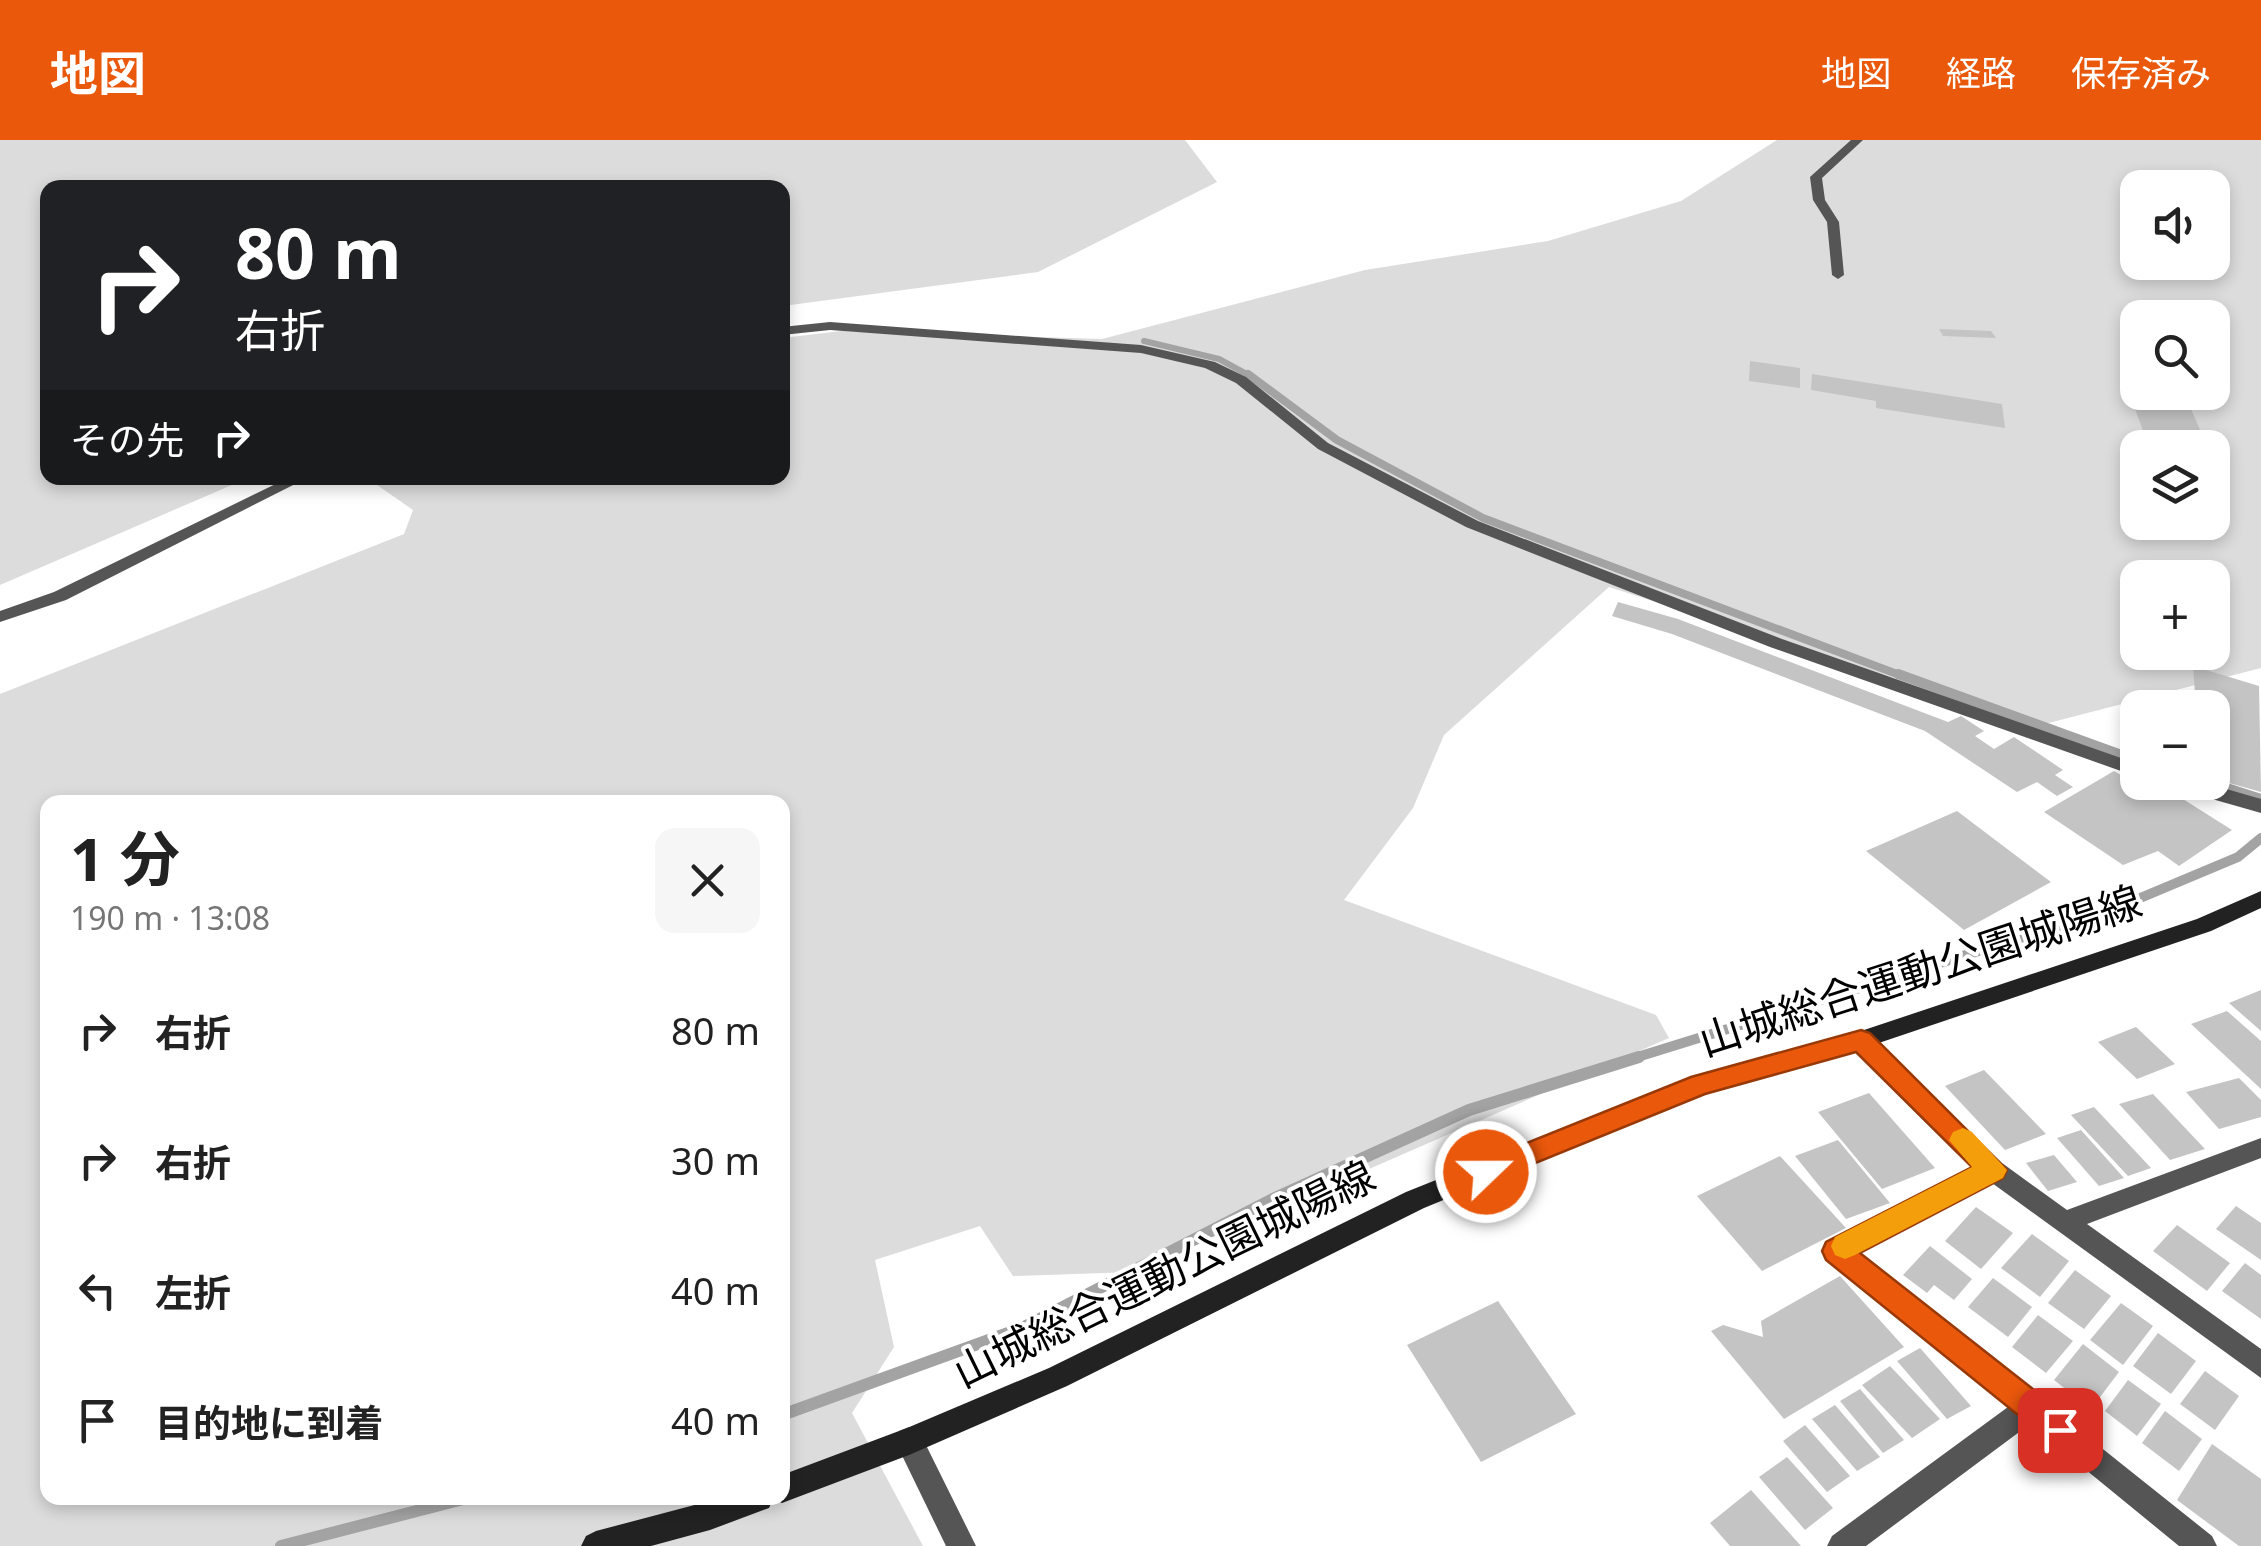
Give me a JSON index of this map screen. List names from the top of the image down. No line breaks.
{"streets":{"main road":["山城総合運動公園城陽線"]},"page":{"header":"地図","nav":["地図","経路","保存済み"],"map_buttons":["+","−"],"turn":["80 m","右折"],"then":"その先","heading":["1 分","190 m · 13:08"],"list":[{"name":"右折","value":"80 m"},{"name":"右折","value":"30 m"},{"name":"左折","value":"40 m"},{"name":"目的地に到着","value":"40 m"}]}}
